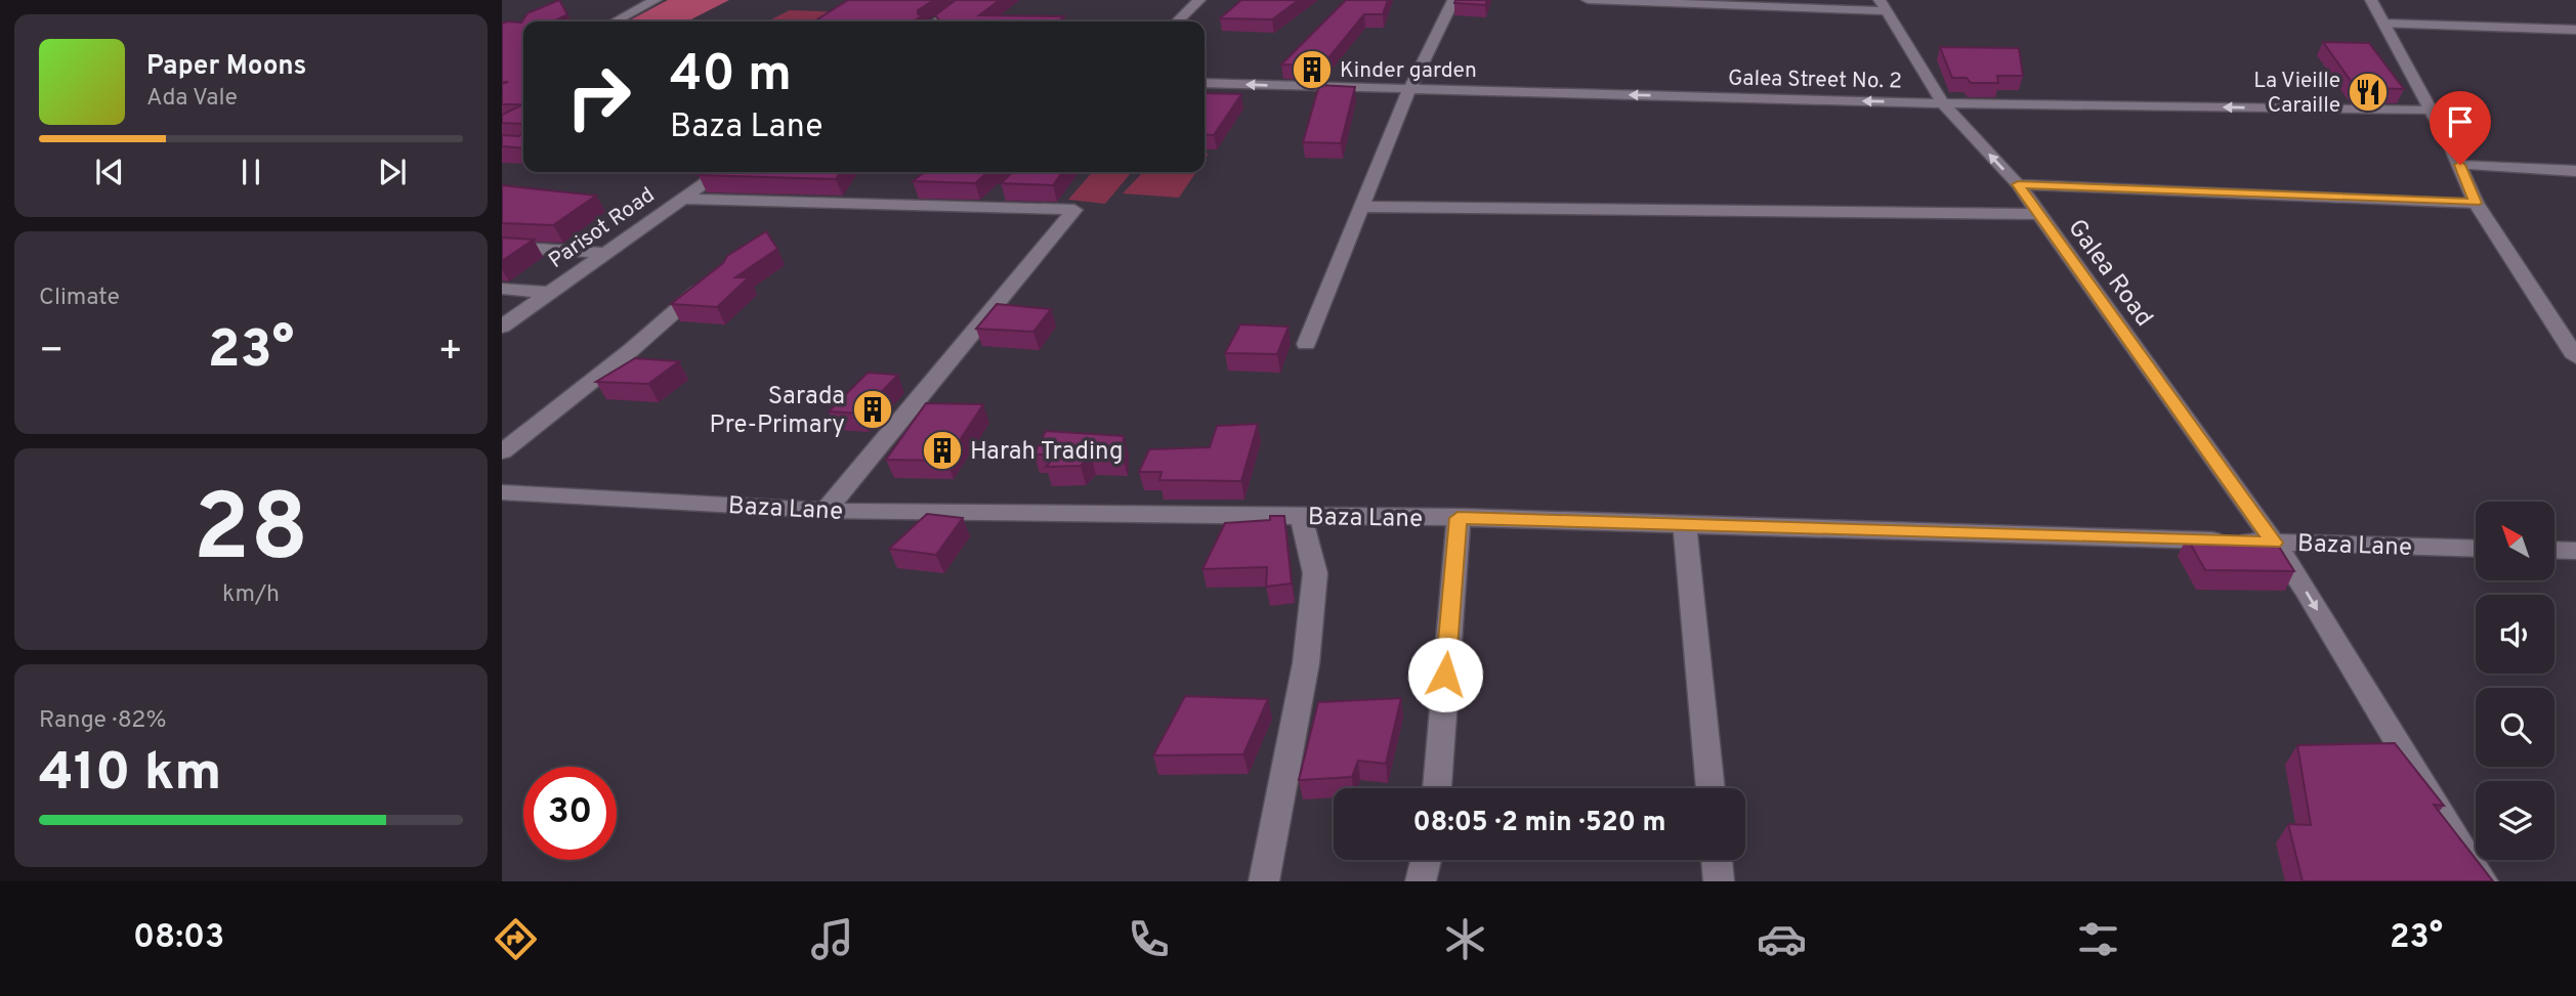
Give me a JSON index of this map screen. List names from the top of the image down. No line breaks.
{"streets":{"street":["Galea Street No. 2","Parisot Road","Galea Road","Baza Lane"]},"crossings":[["Galea Street No. 2","Galea Road"],["Galea Road","Baza Lane"]],"places":{"building":["Kinder garden","Sarada Pre-Primary","Harah Trading"],"restaurant":["La Vieille Caraille"]},"north":"top left","page":{"turn":["40 m","Baza Lane"],"song":["Paper Moons","Ada Vale"],"tile":["Climate",["28","km/h"],["Range · 82%","410 km"]],"heat":["−","23°","+"],"limit":"30","trip":"08:05 · 2 min · 520 m","tabs":["08:03","23°"]}}
